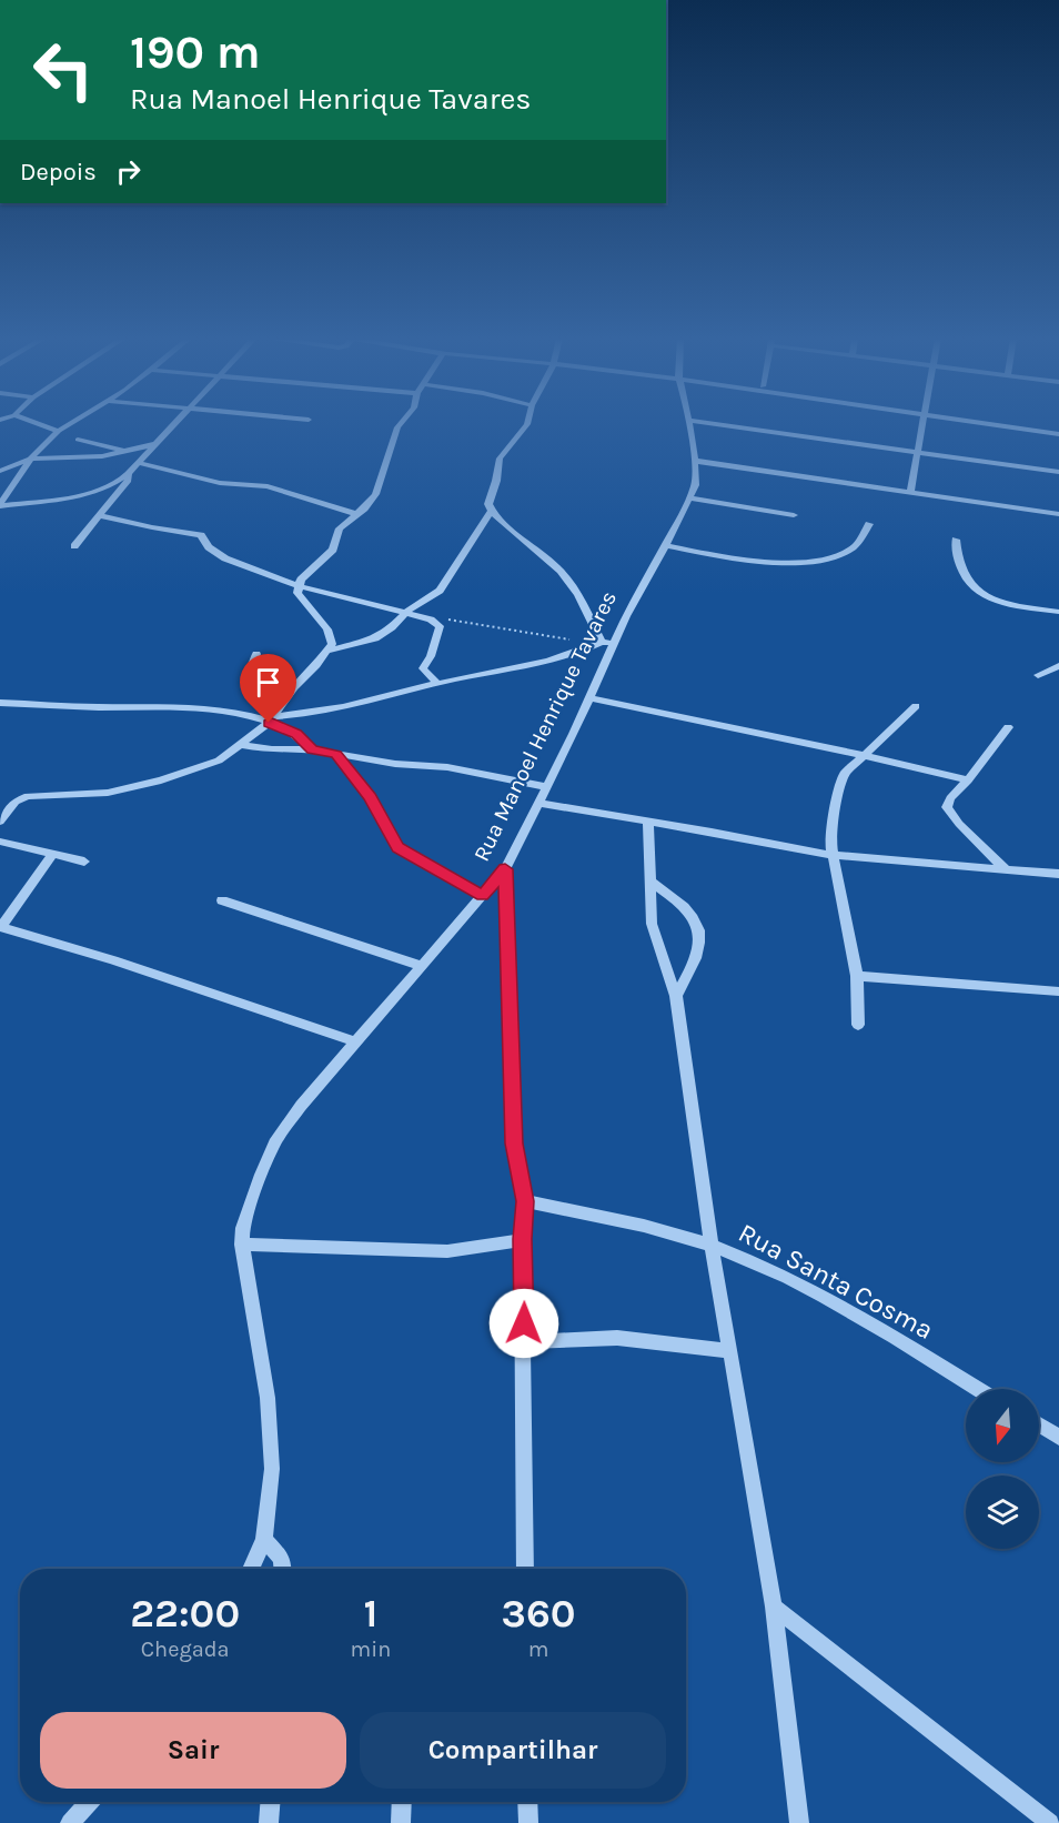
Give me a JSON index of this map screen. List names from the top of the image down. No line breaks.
{"streets":{"street":["Rua Manoel Henrique Tavares","Rua Santa Cosma"]},"north":"bottom","page":{"turn":["190 m","Rua Manoel Henrique Tavares"],"then":"Depois","eta":["22:00","Chegada","1","min","360","m"],"buttons":["Sair","Compartilhar"]}}
